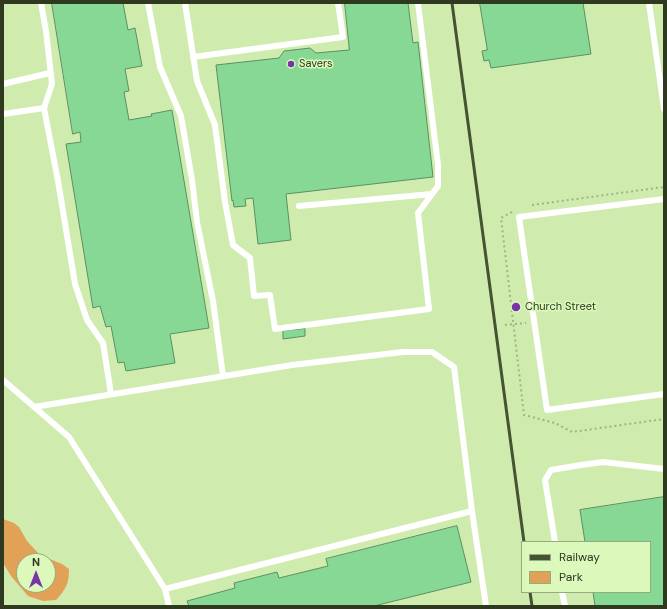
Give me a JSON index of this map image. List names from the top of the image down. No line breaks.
{"places":["Savers","Church Street"],"legend":["Railway","Park"],"north":"top"}
